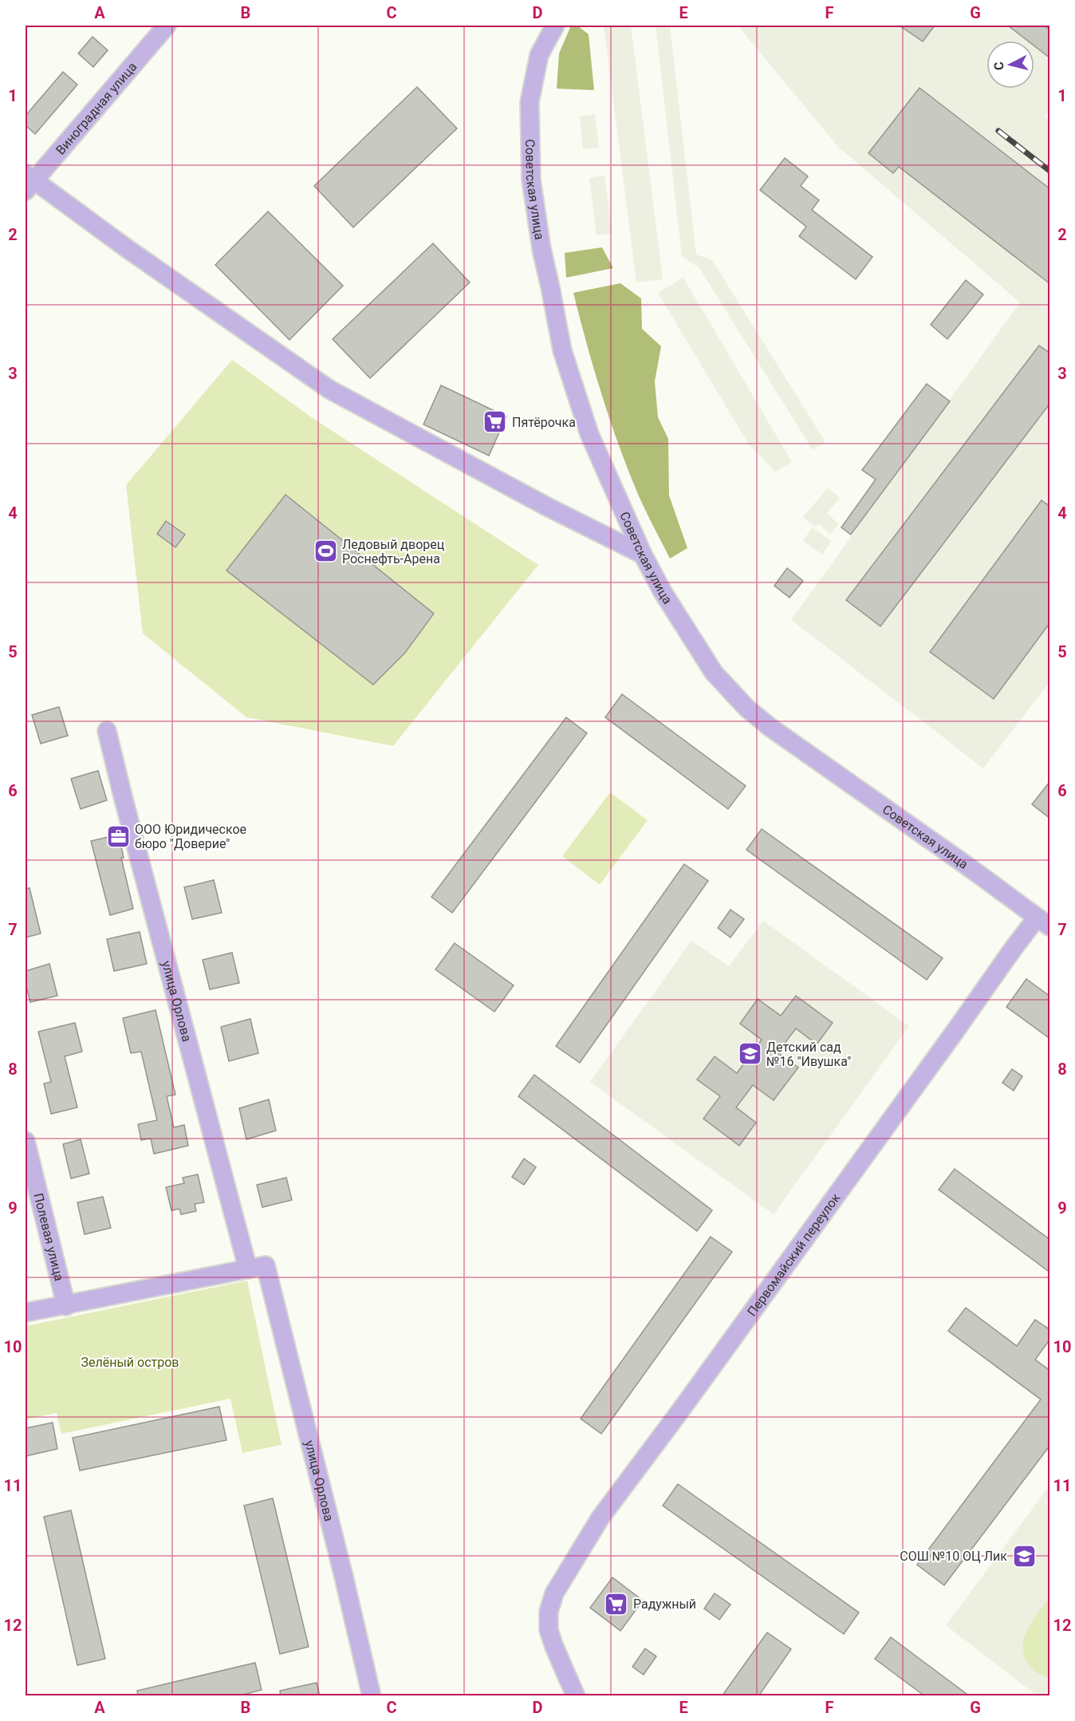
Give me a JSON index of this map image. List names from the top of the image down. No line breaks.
{"streets":{"street":["Виноградная улица","Советская улица","улица Орлова","Полевая улица","Первомайский переулок"]},"crossings":[["Советская улица","Первомайский переулок"]],"parks":["Зелёный остров"],"places":{"supermarket":["Пятёрочка","Радужный"],"sports":["Ледовый дворец Роснефть-Арена"],"office":["ООО Юридическое бюро \"Доверие\""],"school or university":["Детский сад №16 \"Ивушка\"","СОШ №10 ОЦ Лик"]},"north":"left","grid":{"columns":["A","B","C","D","E","F","G"],"rows":["1","2","3","4","5","6","7","8","9","10","11","12"]}}
